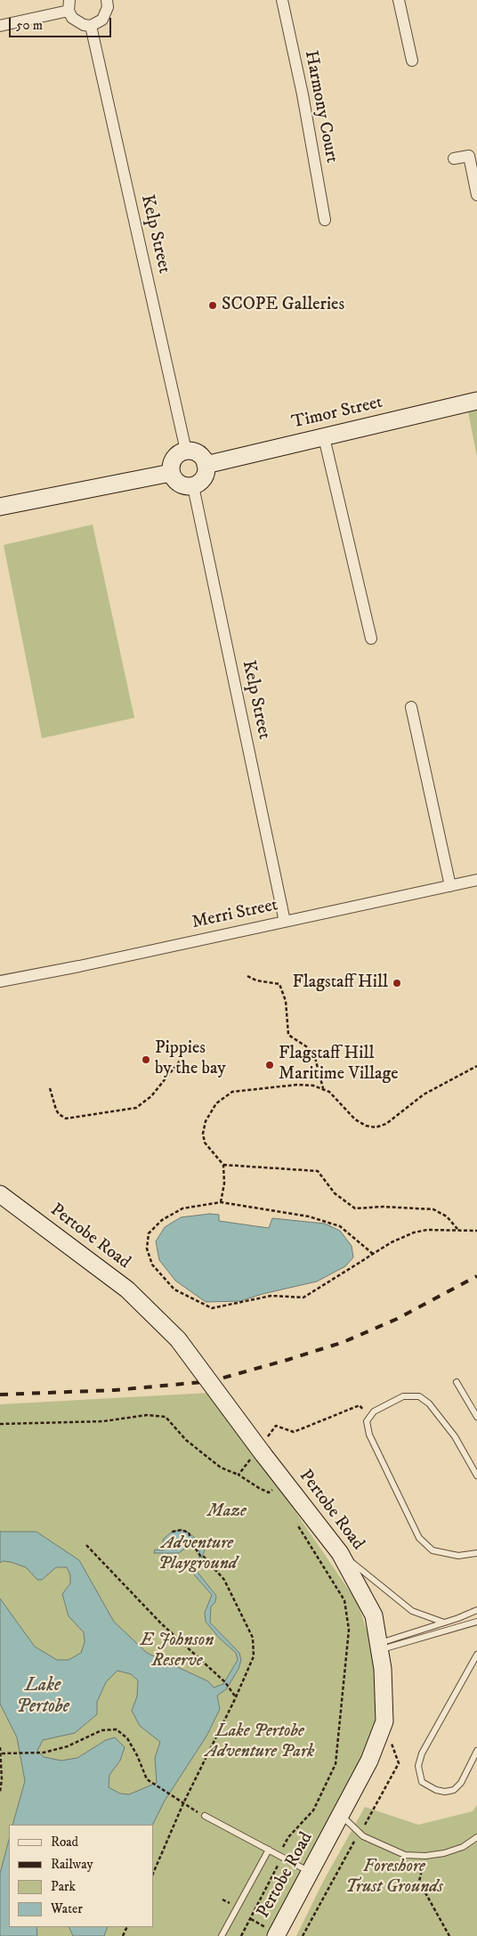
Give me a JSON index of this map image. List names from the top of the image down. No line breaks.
{"streets":{"street":["Harmony Court","Kelp Street","Timor Street","Merri Street","Pertobe Road"]},"crossings":[["Kelp Street","Timor Street"],["Kelp Street","Merri Street"]],"water":["Lake Pertobe"],"parks":["Maze","Adventure Playground","E Johnson Reserve","Lake Pertobe Adventure Park","Foreshore Trust Grounds"],"places":["SCOPE Galleries","Flagstaff Hill","Pippies by the bay","Flagstaff Hill Maritime Village"],"legend":["Road","Railway","Park","Water"],"scale_bar":"50 m"}
